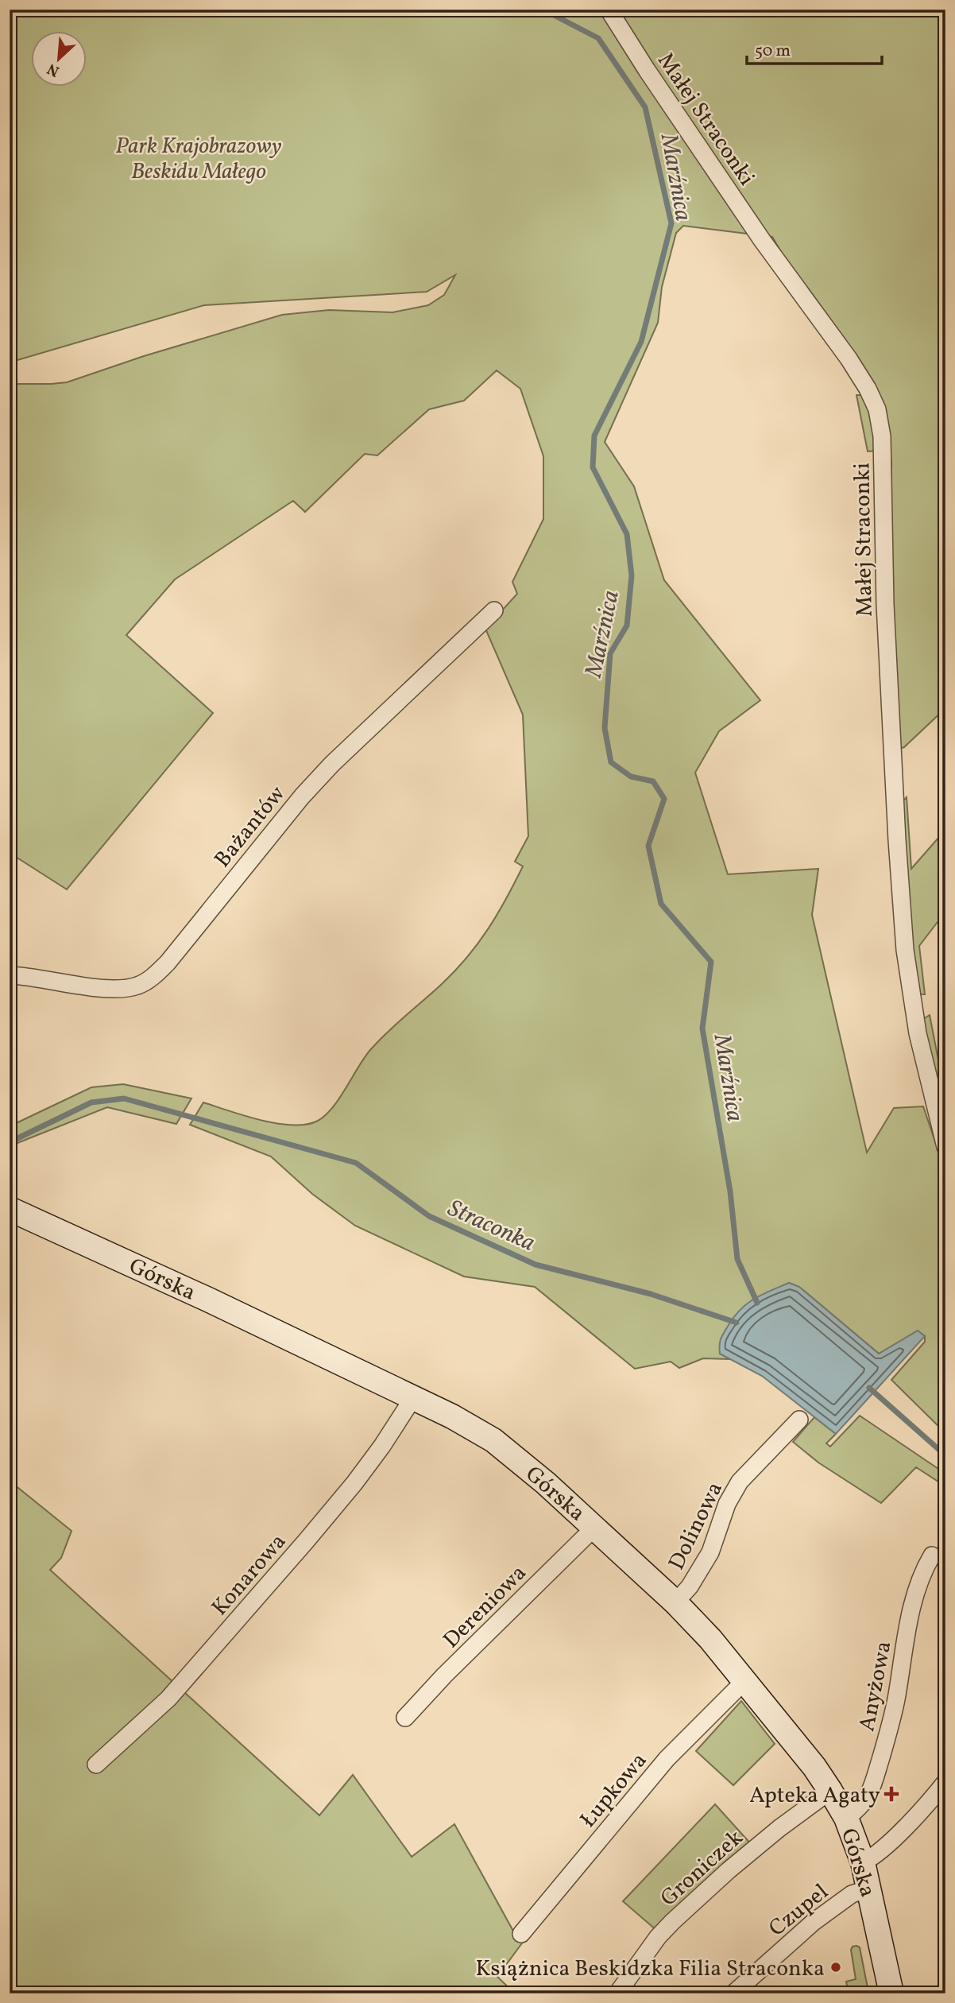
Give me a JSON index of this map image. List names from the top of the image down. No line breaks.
{"streets":{"street":["Małej Straconki","Bażantów","Górska","Dolinowa","Konarowa","Dereniowa","Anyżowa","Łupkowa","Groniczek","Czupel"]},"crossings":[["Górska","Dolinowa"],["Górska","Konarowa"],["Górska","Dereniowa"],["Górska","Anyżowa"],["Górska","Łupkowa"],["Górska","Groniczek"],["Górska","Czupel"]],"water":["Marźnica","Straconka"],"parks":["Park Krajobrazowy Beskidu Małego"],"places":{"health":["Apteka Agaty"],"other":["Książnica Beskidzka Filia Straconka"]},"scale_bar":"50 m","north":"bottom left"}
